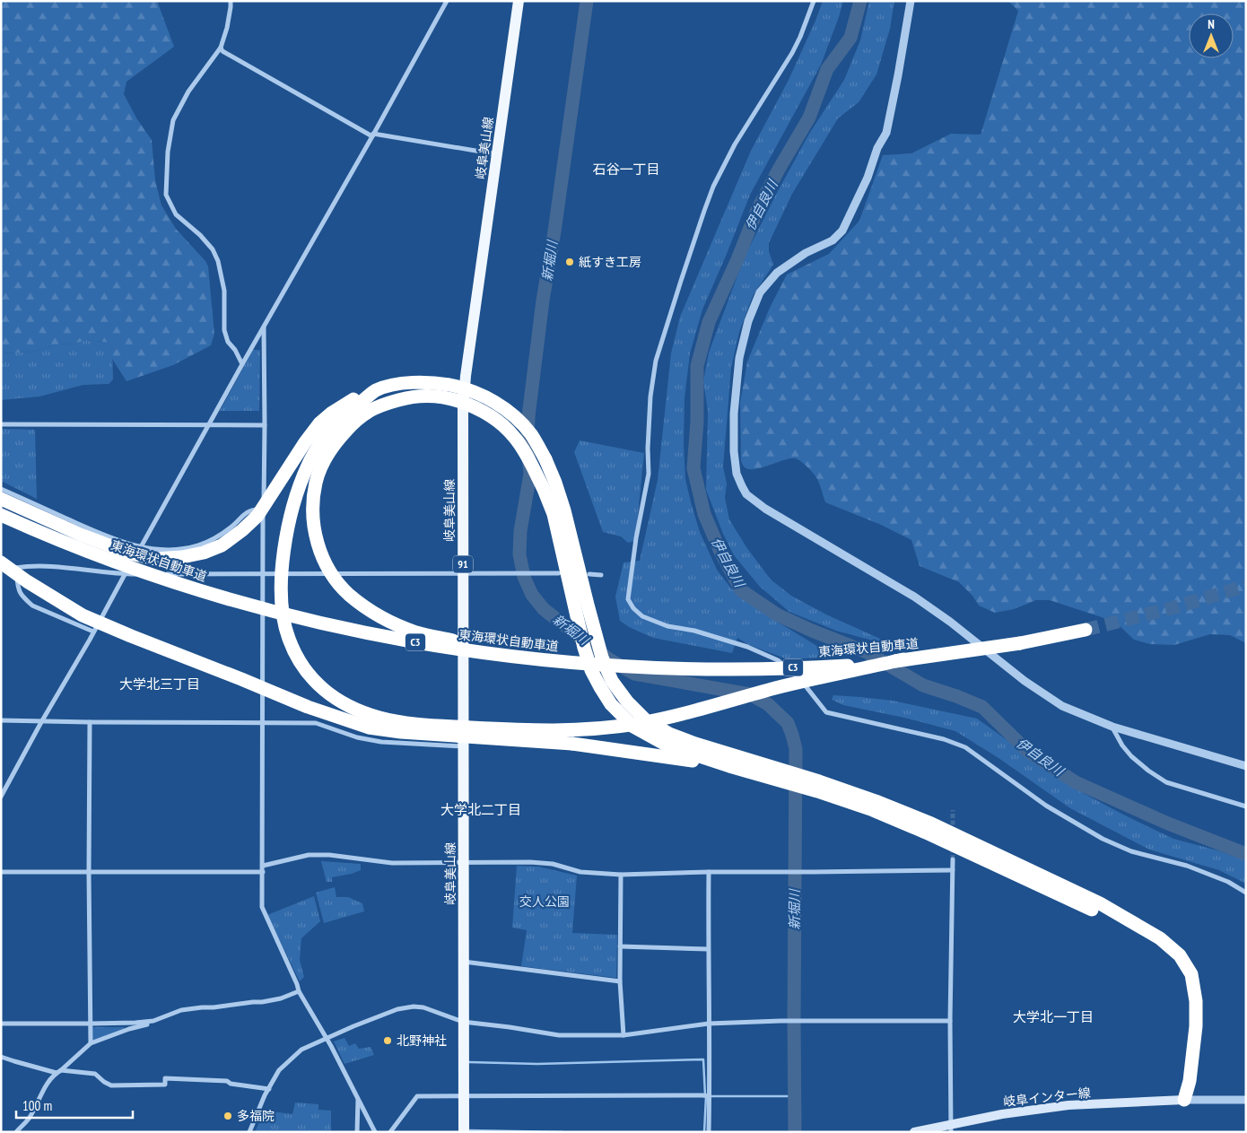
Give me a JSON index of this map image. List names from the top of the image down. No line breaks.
{"streets":{"highway":["東海環状自動車道","C3"],"main road":["岐阜美山線","91","岐阜インター線"]},"districts":["石谷一丁目","大学北三丁目","大学北二丁目","大学北一丁目"],"water":["伊自良川","新堀川"],"parks":["交人公園"],"places":["紙すき工房","北野神社","多福院"],"scale_bar":"100 m","north":"top"}
